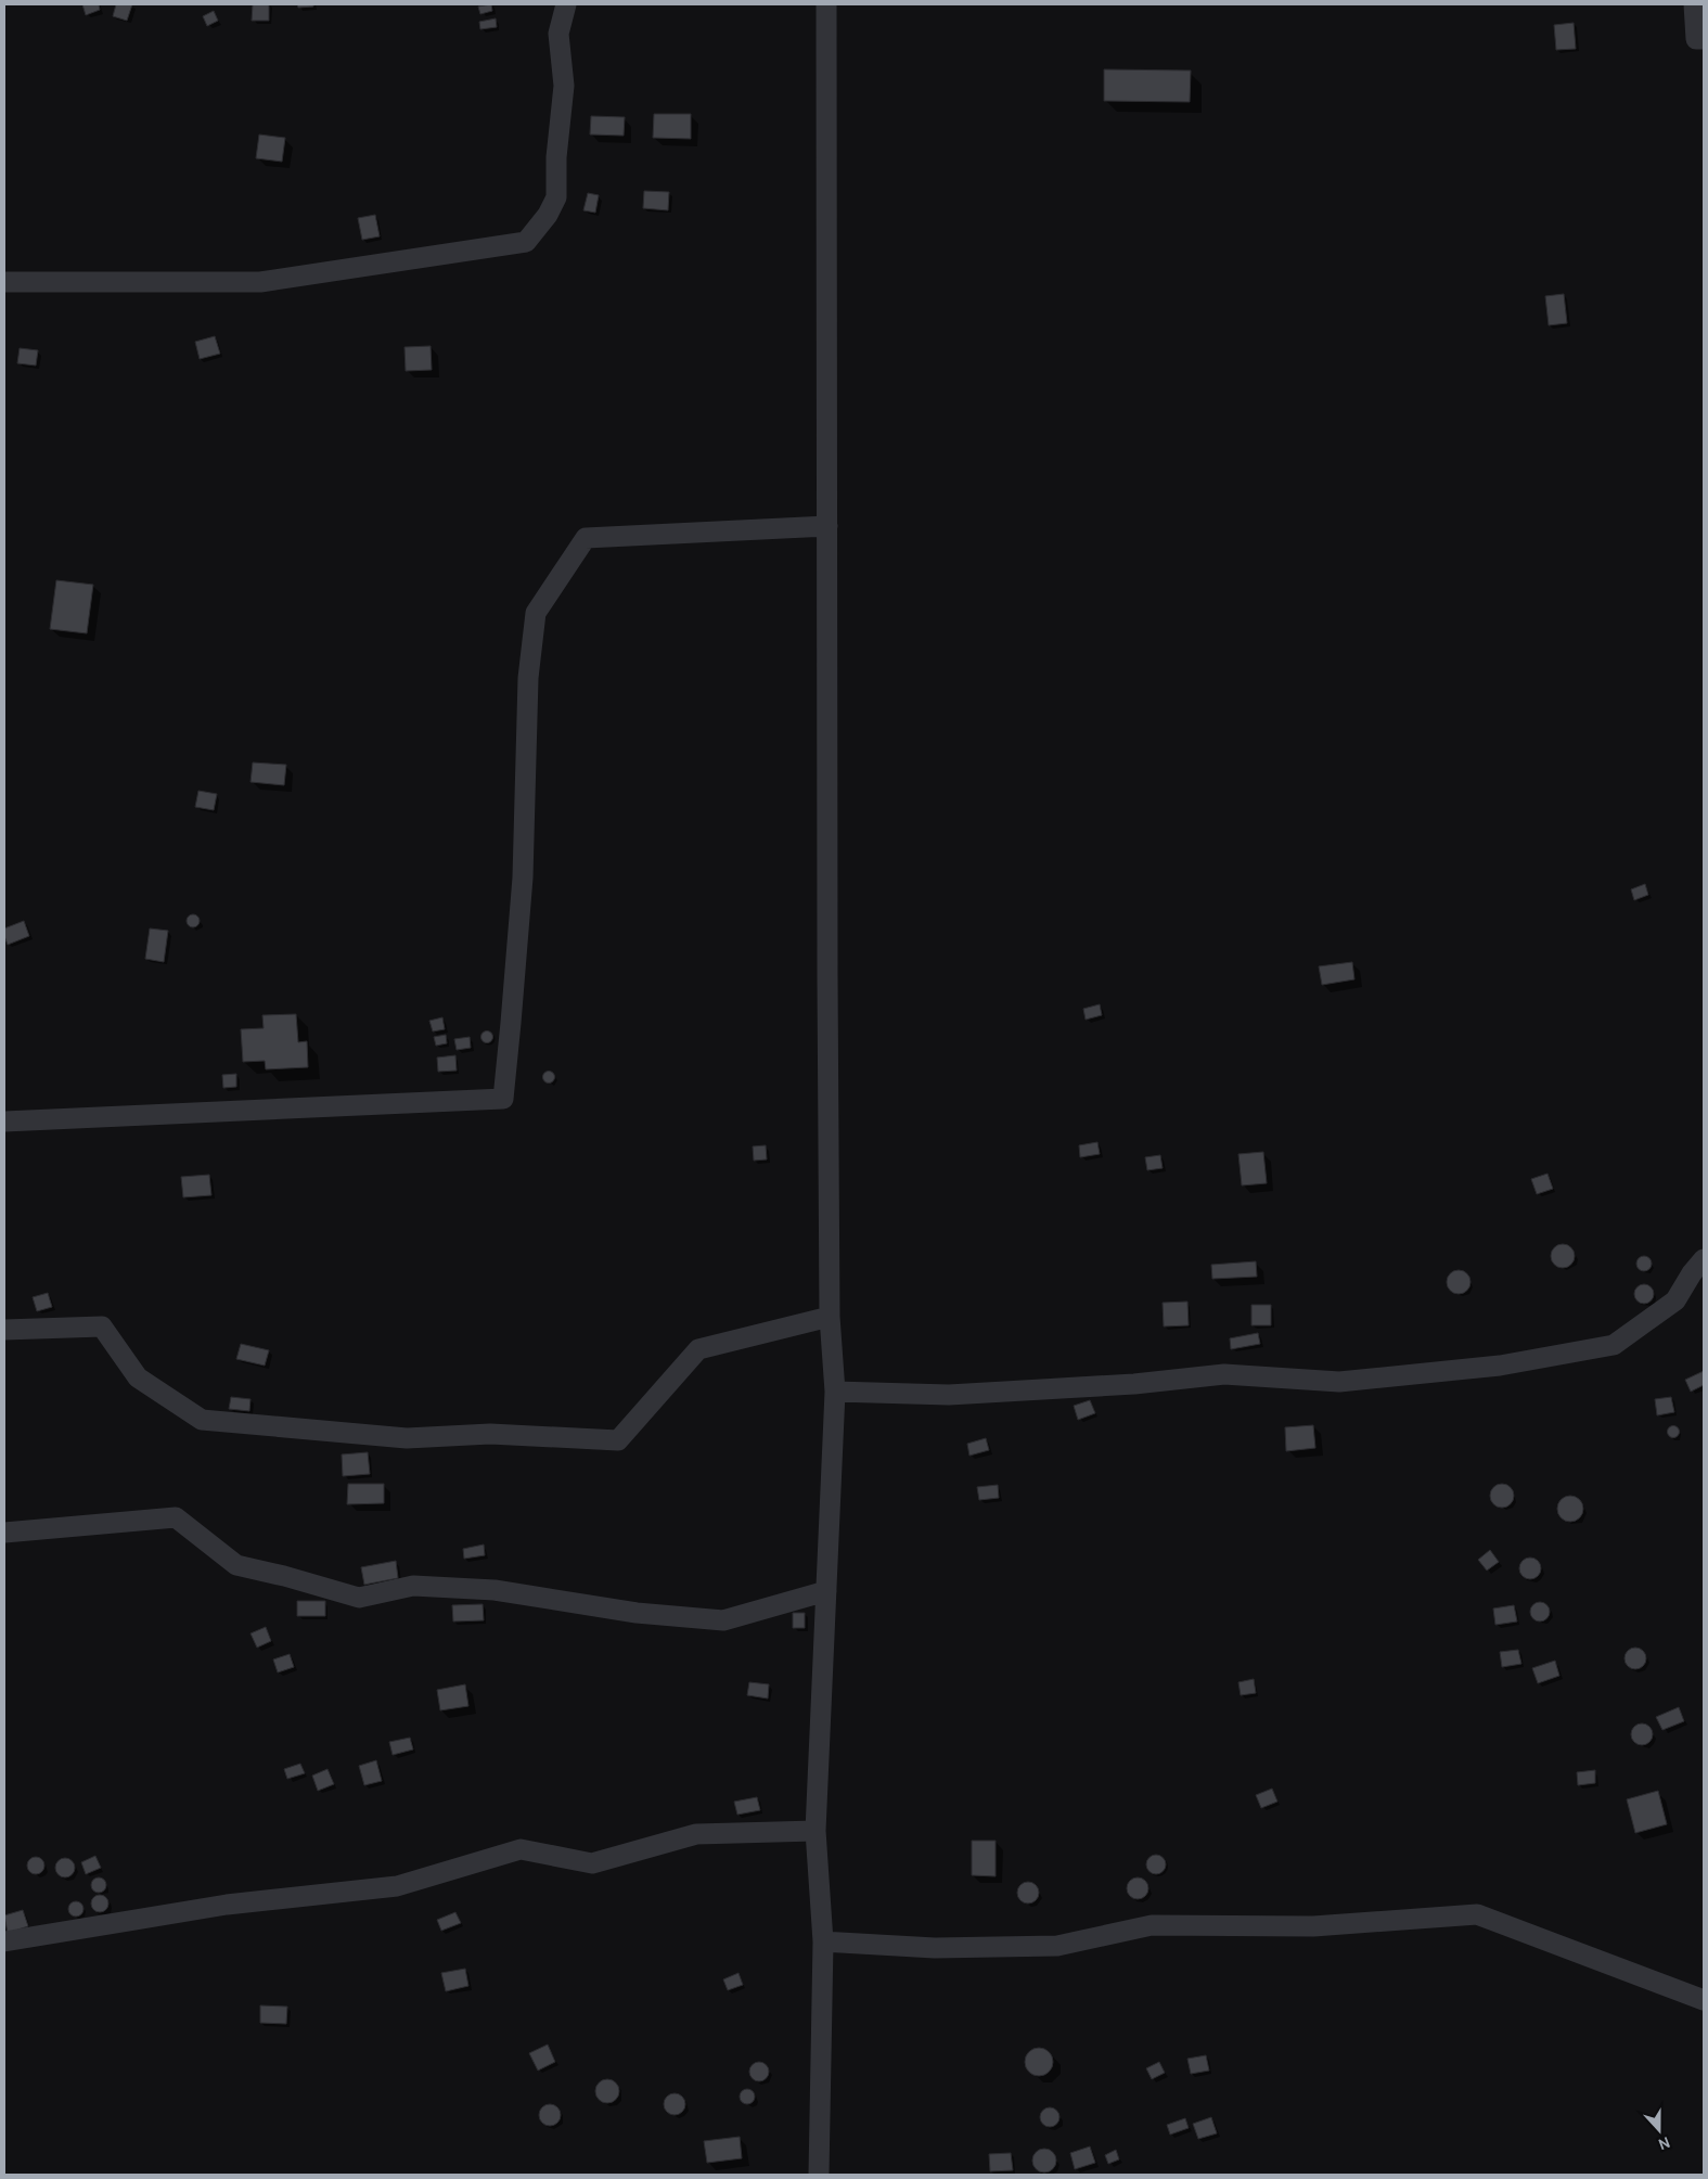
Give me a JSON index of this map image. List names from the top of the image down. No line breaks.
{"north":"bottom"}
